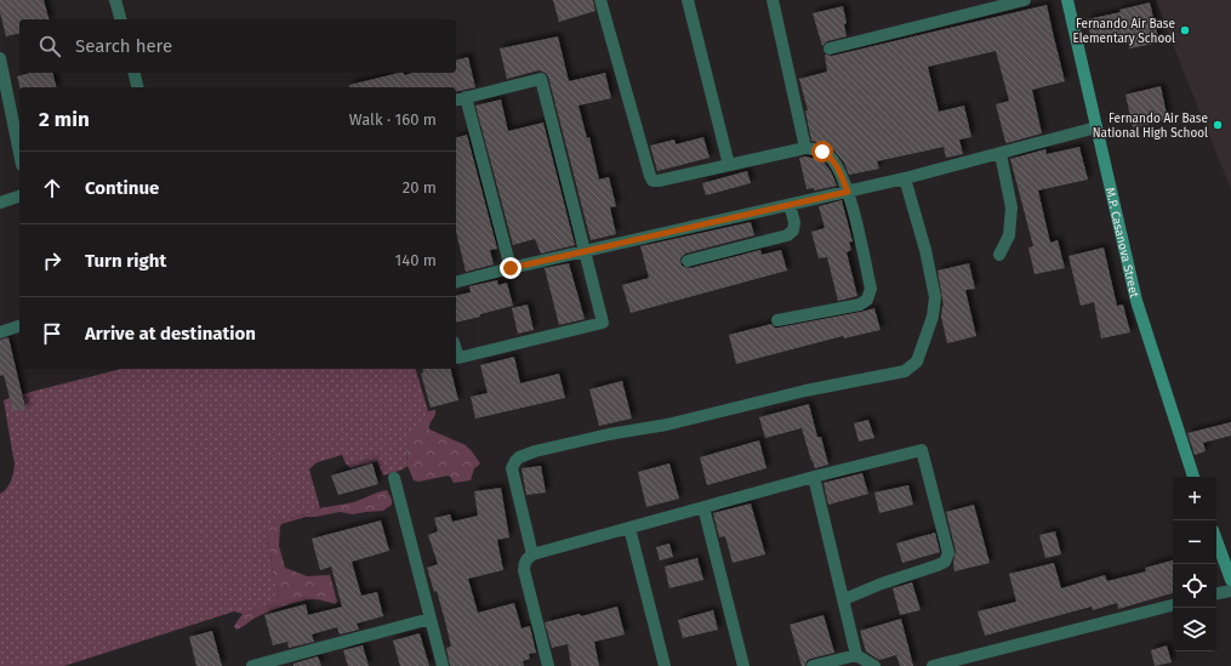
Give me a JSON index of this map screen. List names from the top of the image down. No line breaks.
{"streets":{"street":["M.P. Casanova Street"]},"places":["Fernando Air Base Elementary School","Fernando Air Base National High School"],"page":{"search":"Search here","heading":["2 min","Walk · 160 m"],"list":[["Continue","20 m"],["Turn right","140 m"],"Arrive at destination"],"map_buttons":["+","−"]}}
